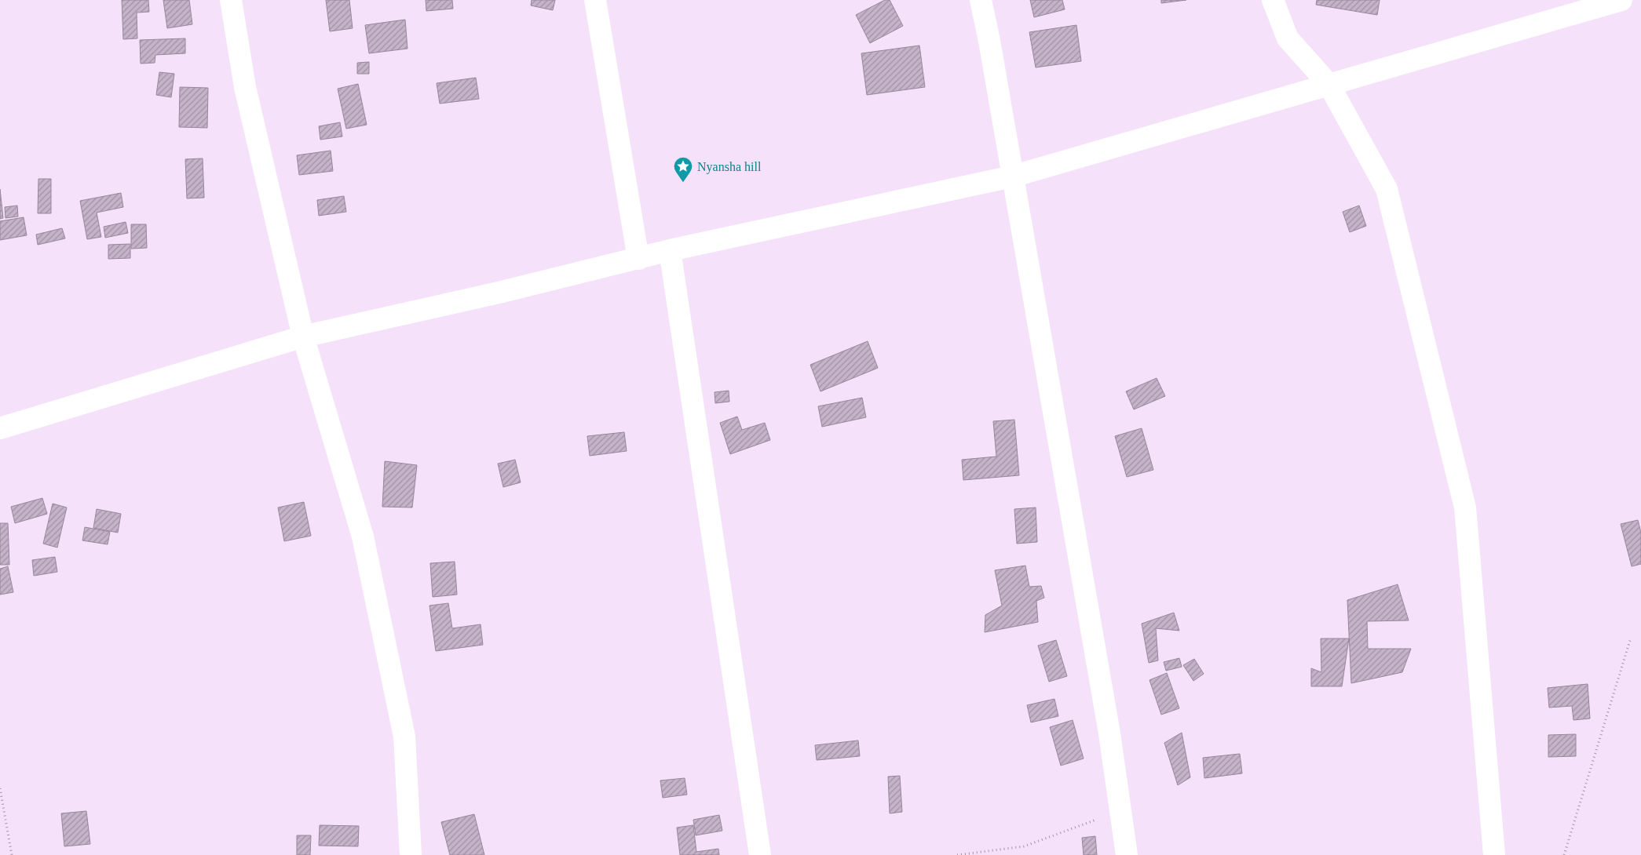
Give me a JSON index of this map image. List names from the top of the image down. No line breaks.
{"places":{"place":["Nyansha hill"]}}
